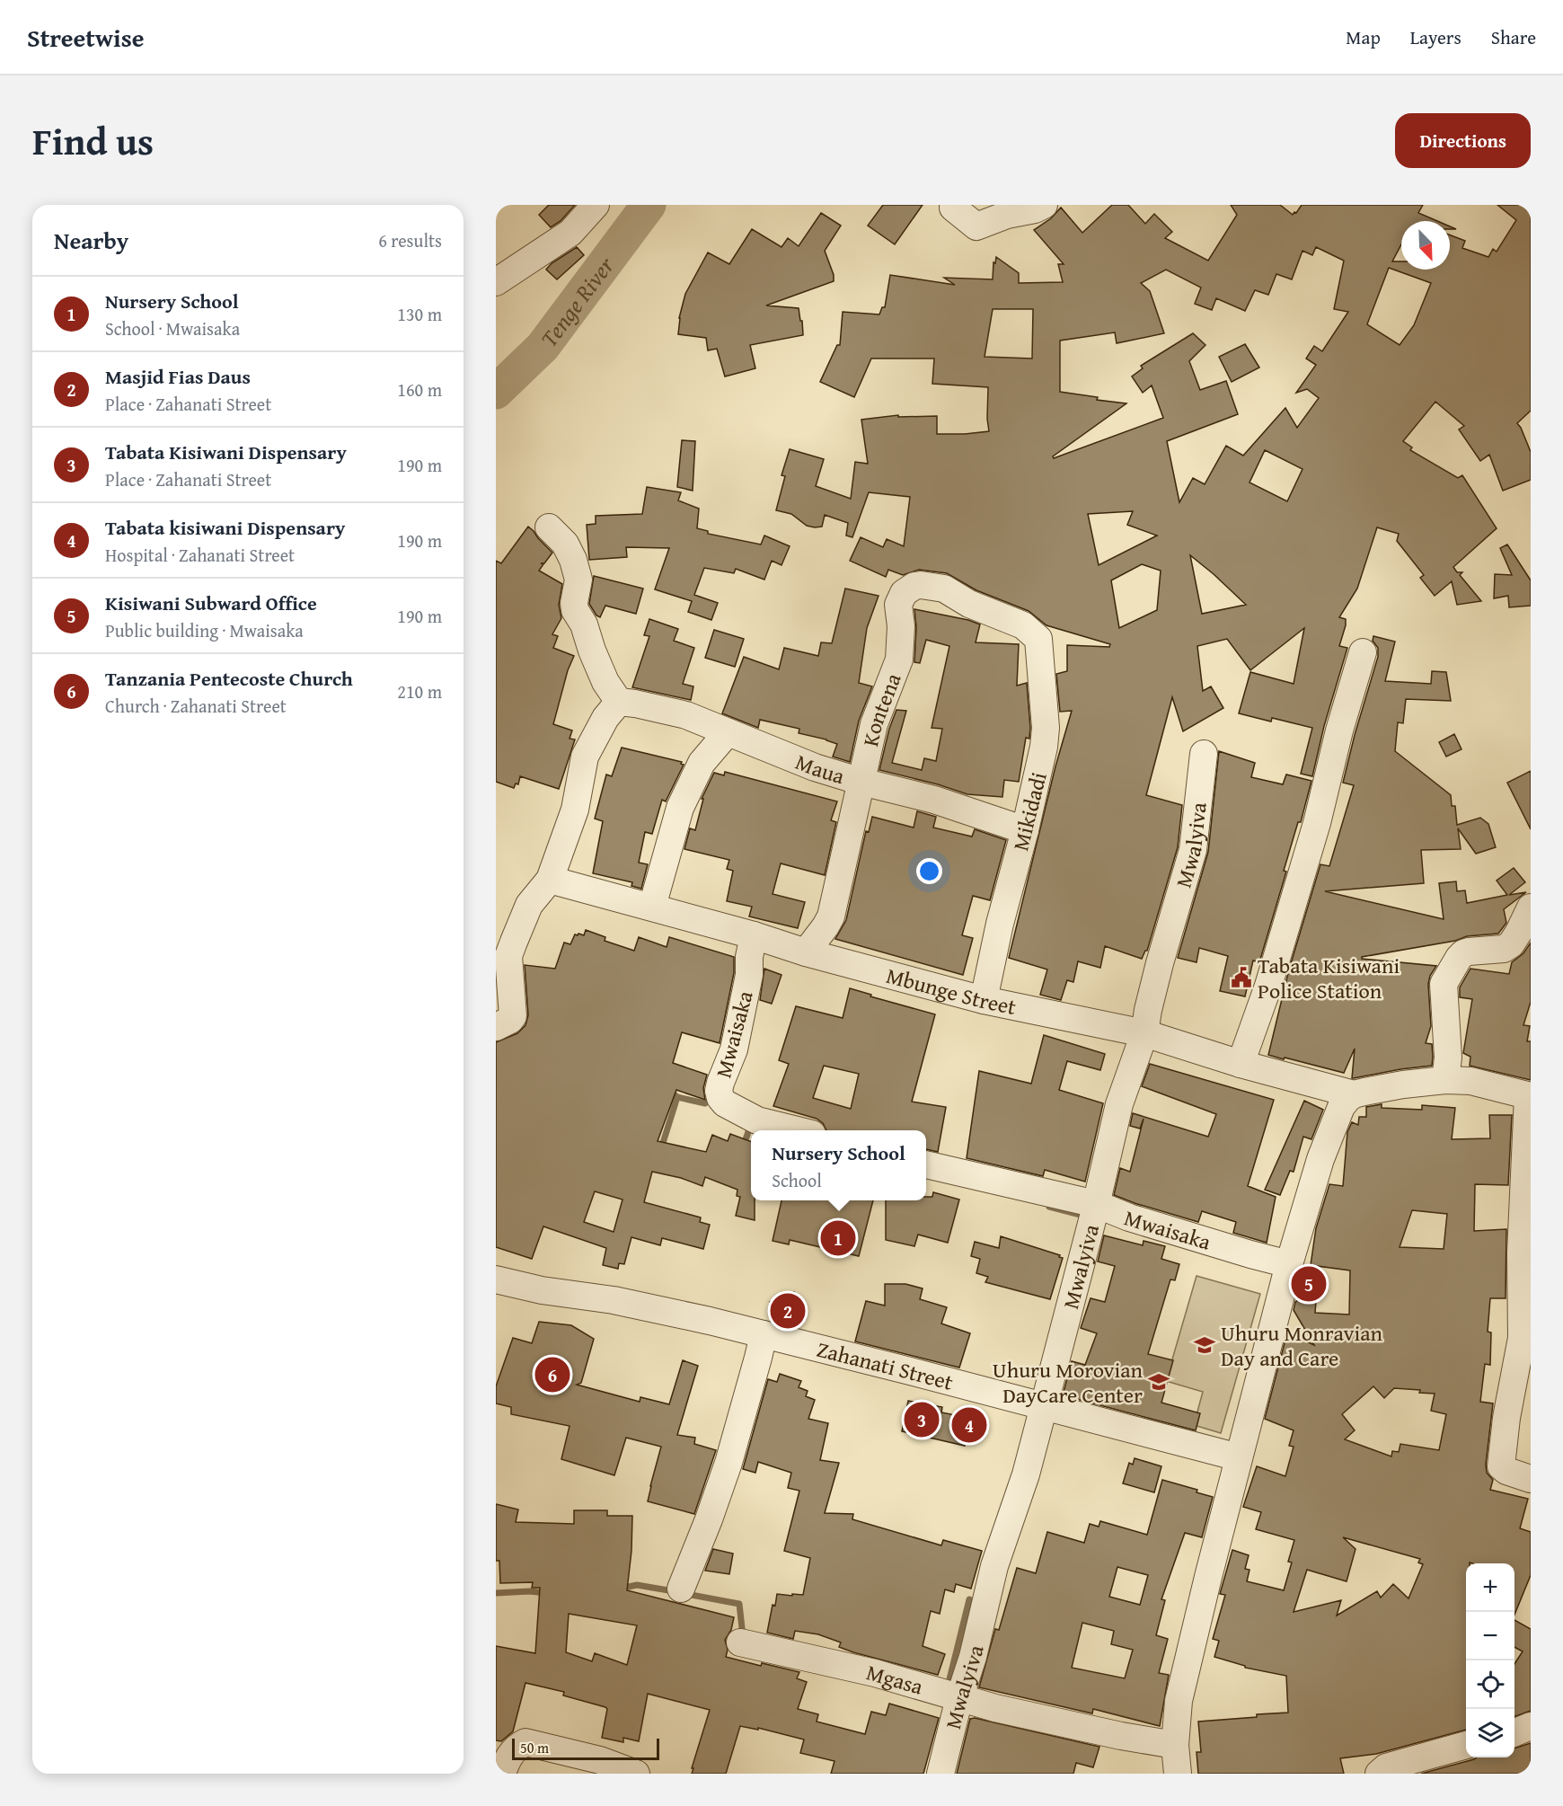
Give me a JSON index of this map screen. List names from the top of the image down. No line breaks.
{"streets":{"street":["Kontena","Maua","Mikidadi","Mwalyiva","Mbunge Street","Mwaisaka","Zahanati Street","Mgasa"]},"crossings":[["Kontena","Maua"],["Kontena","Mikidadi"],["Kontena","Mbunge Street"],["Maua","Mikidadi"],["Mikidadi","Mbunge Street"],["Mwalyiva","Mbunge Street"],["Mwalyiva","Mwaisaka"],["Mwalyiva","Zahanati Street"],["Mwalyiva","Mgasa"],["Mbunge Street","Mwaisaka"]],"water":["Tenge River"],"places":{"public building":["Tabata Kisiwani Police Station"],"school or university":["Uhuru Monravian Day and Care","Uhuru Morovian DayCare Center"]},"scale_bar":"50 m","north":"bottom right","page":{"header":"Streetwise","nav":["Map","Layers","Share"],"title":"Find us","buttons":"Directions","heading":["Nearby","6 results"],"list":[{"mark":"1","name":"Nursery School","note":"School · Mwaisaka","value":"130 m"},{"mark":"2","name":"Masjid Fias Daus","note":"Place · Zahanati Street","value":"160 m"},{"mark":"3","name":"Tabata Kisiwani Dispensary","note":"Place · Zahanati Street","value":"190 m"},{"mark":"4","name":"Tabata kisiwani Dispensary","note":"Hospital · Zahanati Street","value":"190 m"},{"mark":"5","name":"Kisiwani Subward Office","note":"Public building · Mwaisaka","value":"190 m"},{"mark":"6","name":"Tanzania Pentecoste Church","note":"Church · Zahanati Street","value":"210 m"}],"popup":["Nursery School","School"],"pins":["1","5","2","6","3","4"],"map_buttons":["+","−"],"scale":"50 m"}}
